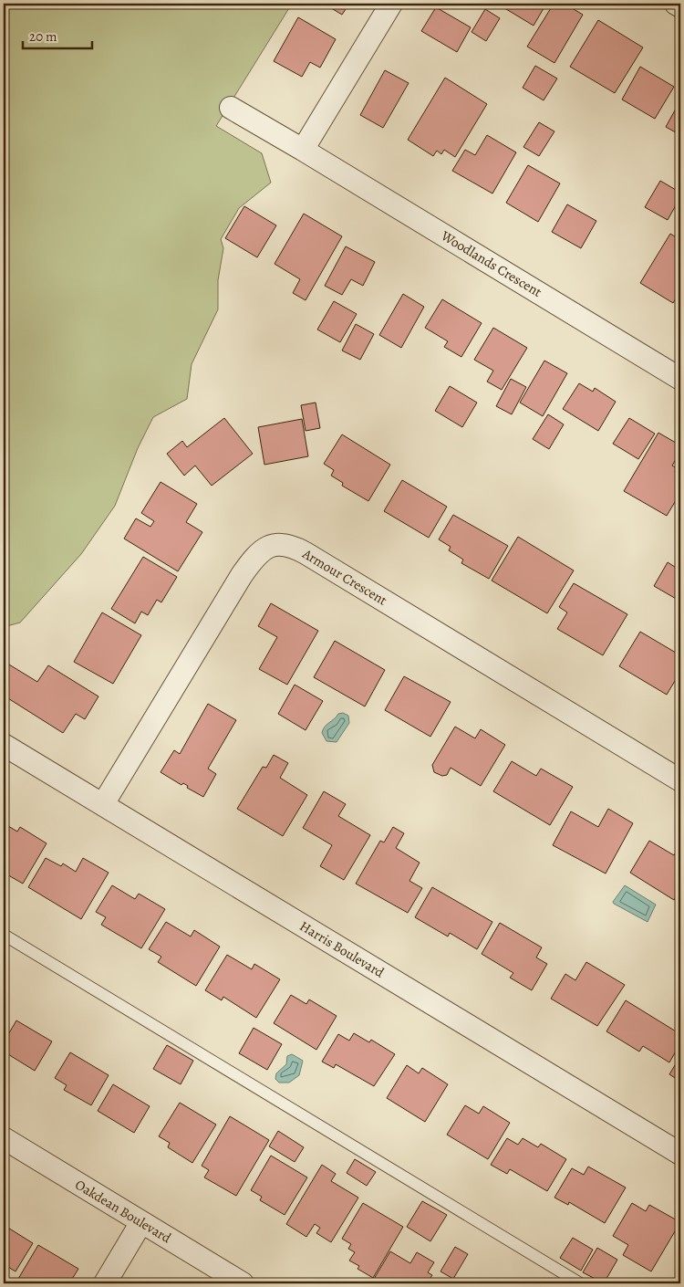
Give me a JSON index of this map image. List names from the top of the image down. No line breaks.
{"streets":{"street":["Woodlands Crescent","Armour Crescent","Harris Boulevard","Oakdean Boulevard"]},"crossings":[["Armour Crescent","Harris Boulevard"]],"scale_bar":"20 m"}
